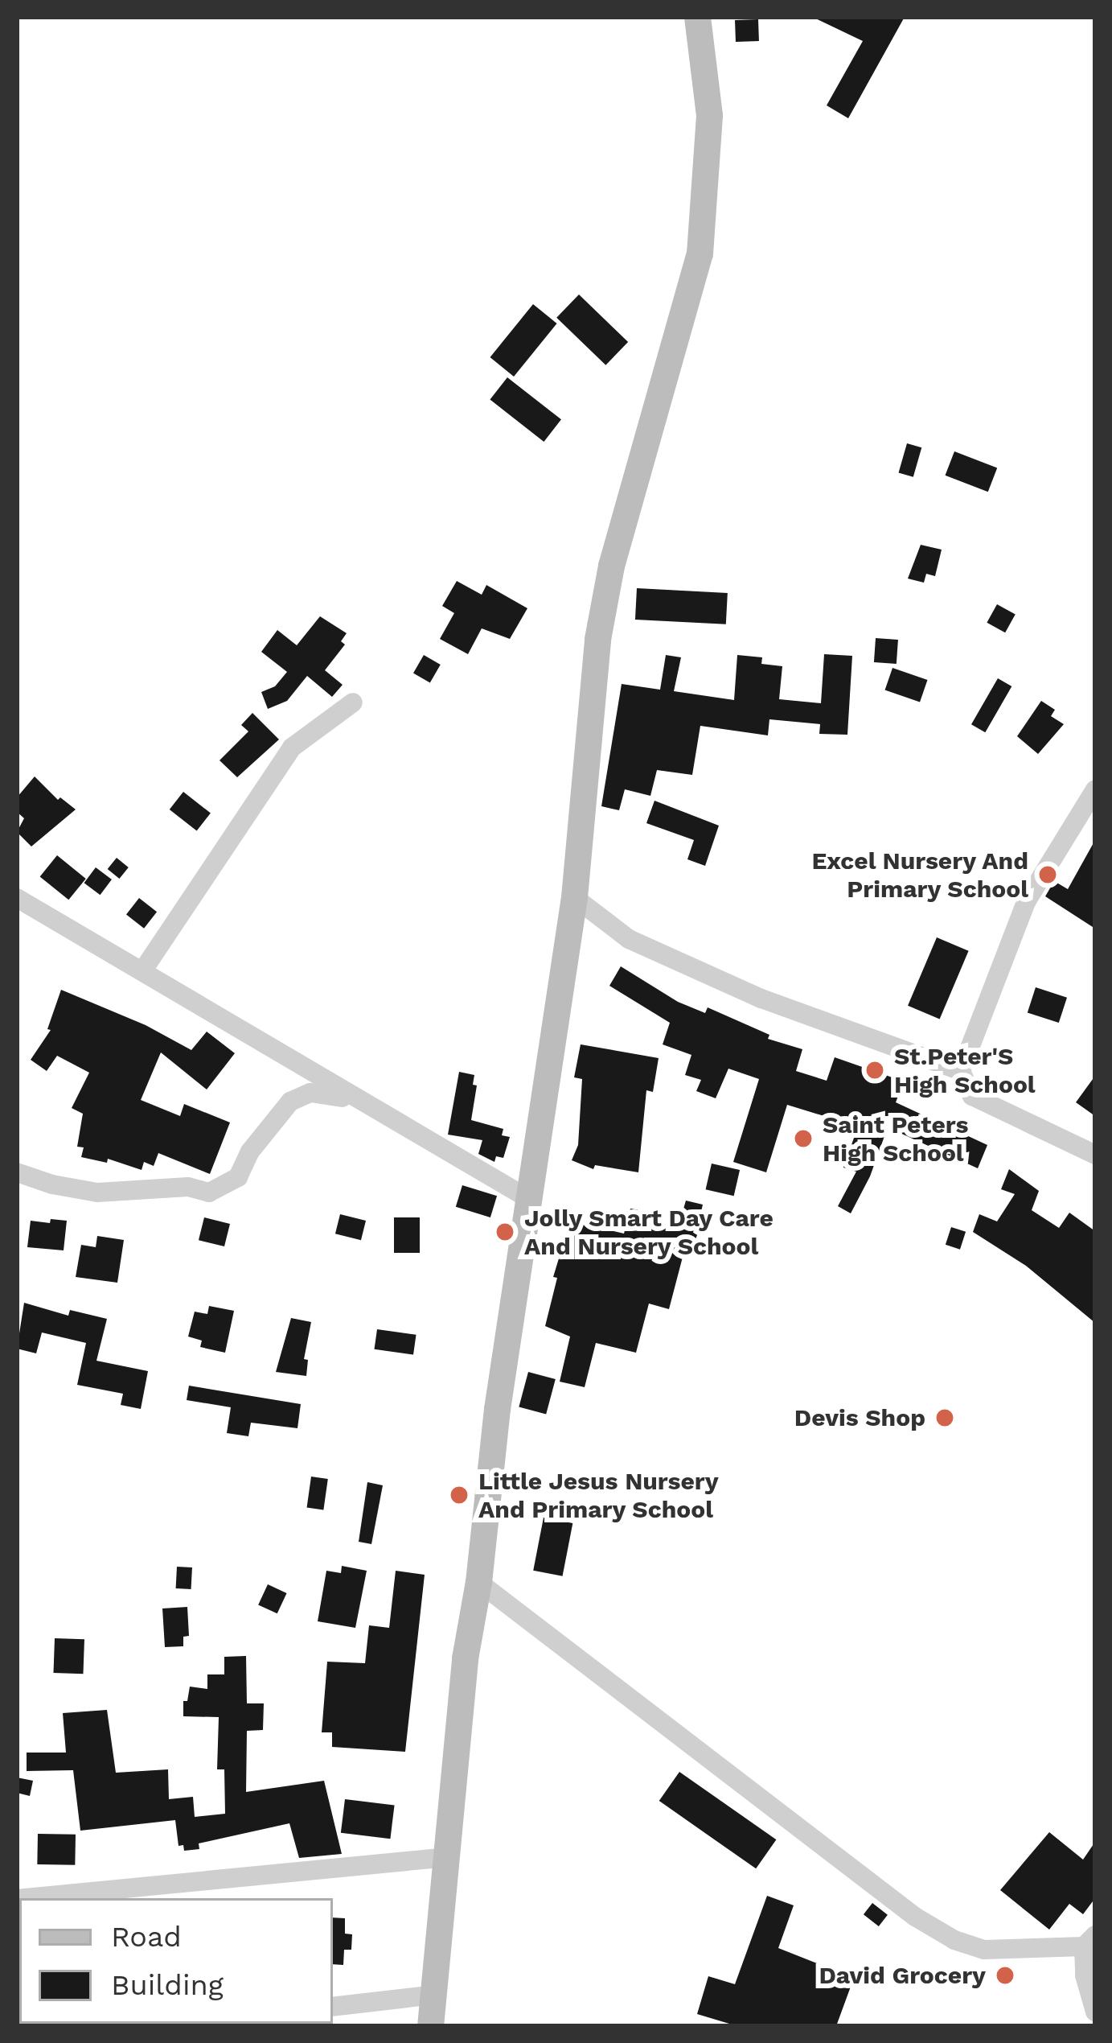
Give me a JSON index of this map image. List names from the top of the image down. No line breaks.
{"places":["Excel Nursery And Primary School","St.Peter'S High School","Saint Peters High School","Jolly Smart Day Care And Nursery School","Devis Shop","Little Jesus Nursery And Primary School","David Grocery"],"legend":["Road","Building"]}
